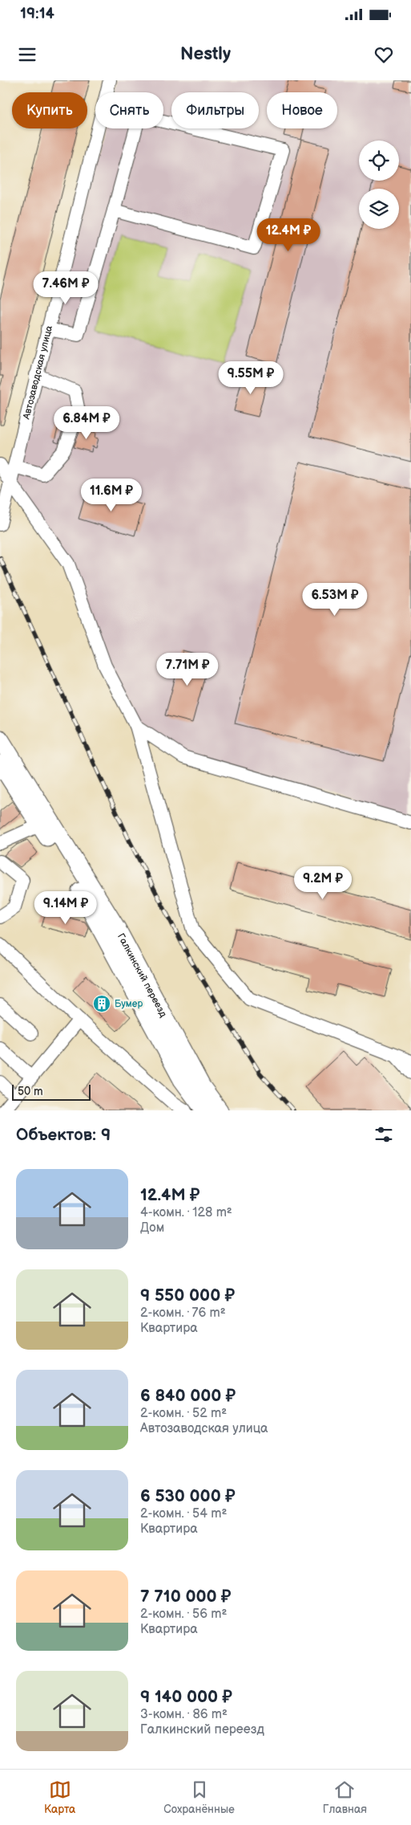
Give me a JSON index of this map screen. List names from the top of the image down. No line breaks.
{"streets":{"main road":["Галкинский переезд"],"street":["Автозаводская улица"]},"places":{"building":["Бумер"]},"scale_bar":"50 m","page":{"status":"19:14","header":"Nestly","chip":["Купить","Снять","Фильтры","Новое"],"price":["12.4M ₽","7.46M ₽","9.55M ₽","6.84M ₽","11.6M ₽","6.53M ₽","7.71M ₽","9.2M ₽","9.14M ₽"],"scale":"50 m","heading":"Объектов: 9","list":[{"name":"12.4M ₽","note":"4-комн. · 128 m² · Дом"},{"name":"9 550 000 ₽","note":"2-комн. · 76 m² · Квартира"},{"name":"6 840 000 ₽","note":"2-комн. · 52 m² · Автозаводская улица"},{"name":"6 530 000 ₽","note":"2-комн. · 54 m² · Квартира"},{"name":"7 710 000 ₽","note":"2-комн. · 56 m² · Квартира"},{"name":"9 140 000 ₽","note":"3-комн. · 86 m² · Галкинский переезд"}],"tabs":["Карта","Сохранённые","Главная"]}}
